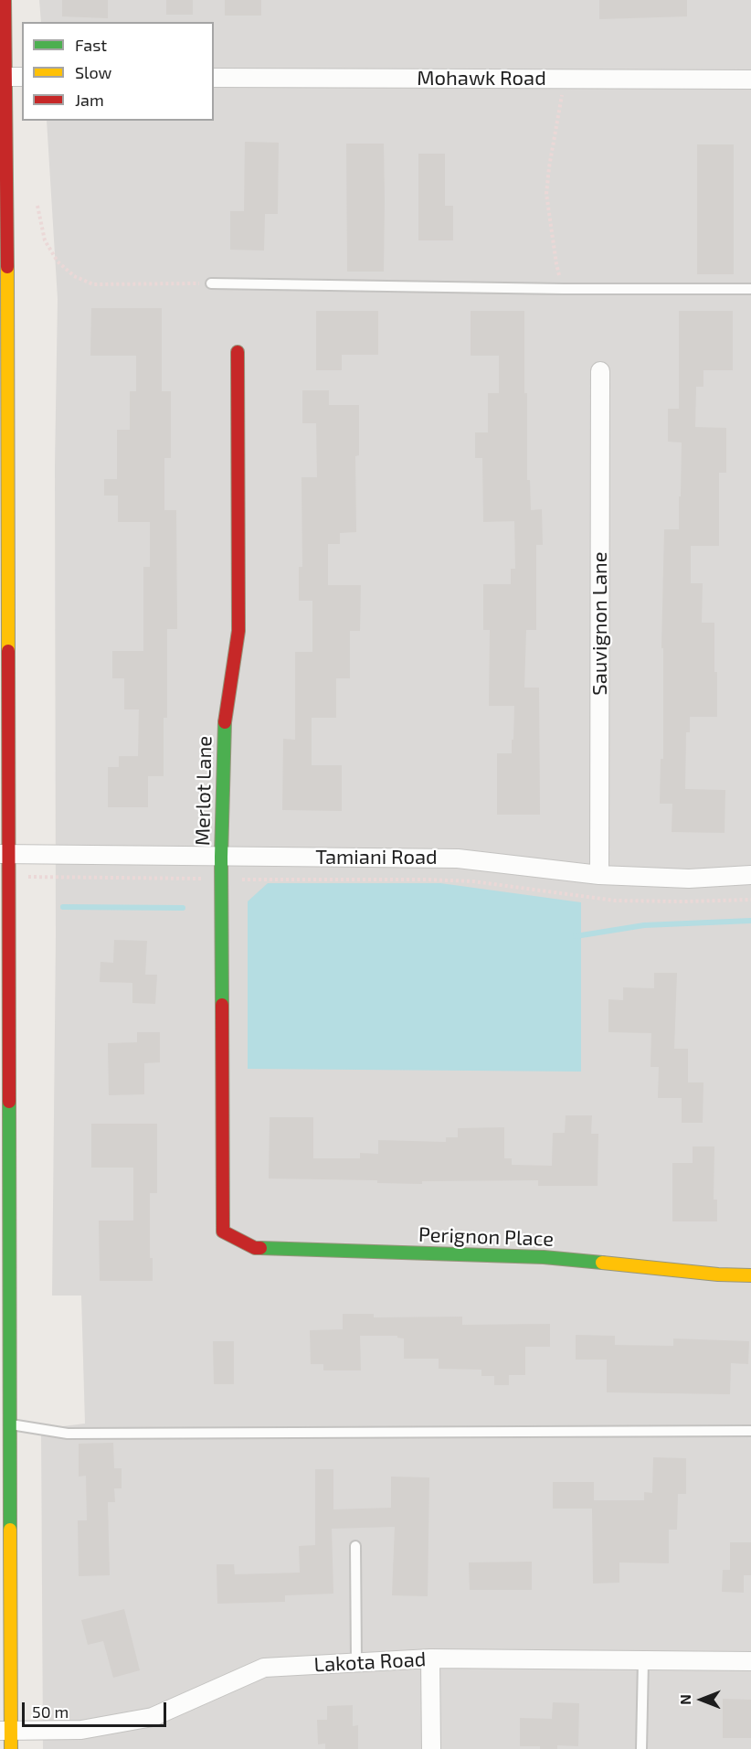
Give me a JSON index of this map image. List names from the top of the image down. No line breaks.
{"streets":{"street":["Mohawk Road","Sauvignon Lane","Merlot Lane","Tamiani Road","Perignon Place","Lakota Road"]},"crossings":[["Sauvignon Lane","Tamiani Road"],["Merlot Lane","Tamiani Road"],["Merlot Lane","Perignon Place"]],"legend":["Fast","Slow","Jam"],"scale_bar":"50 m","north":"left"}
